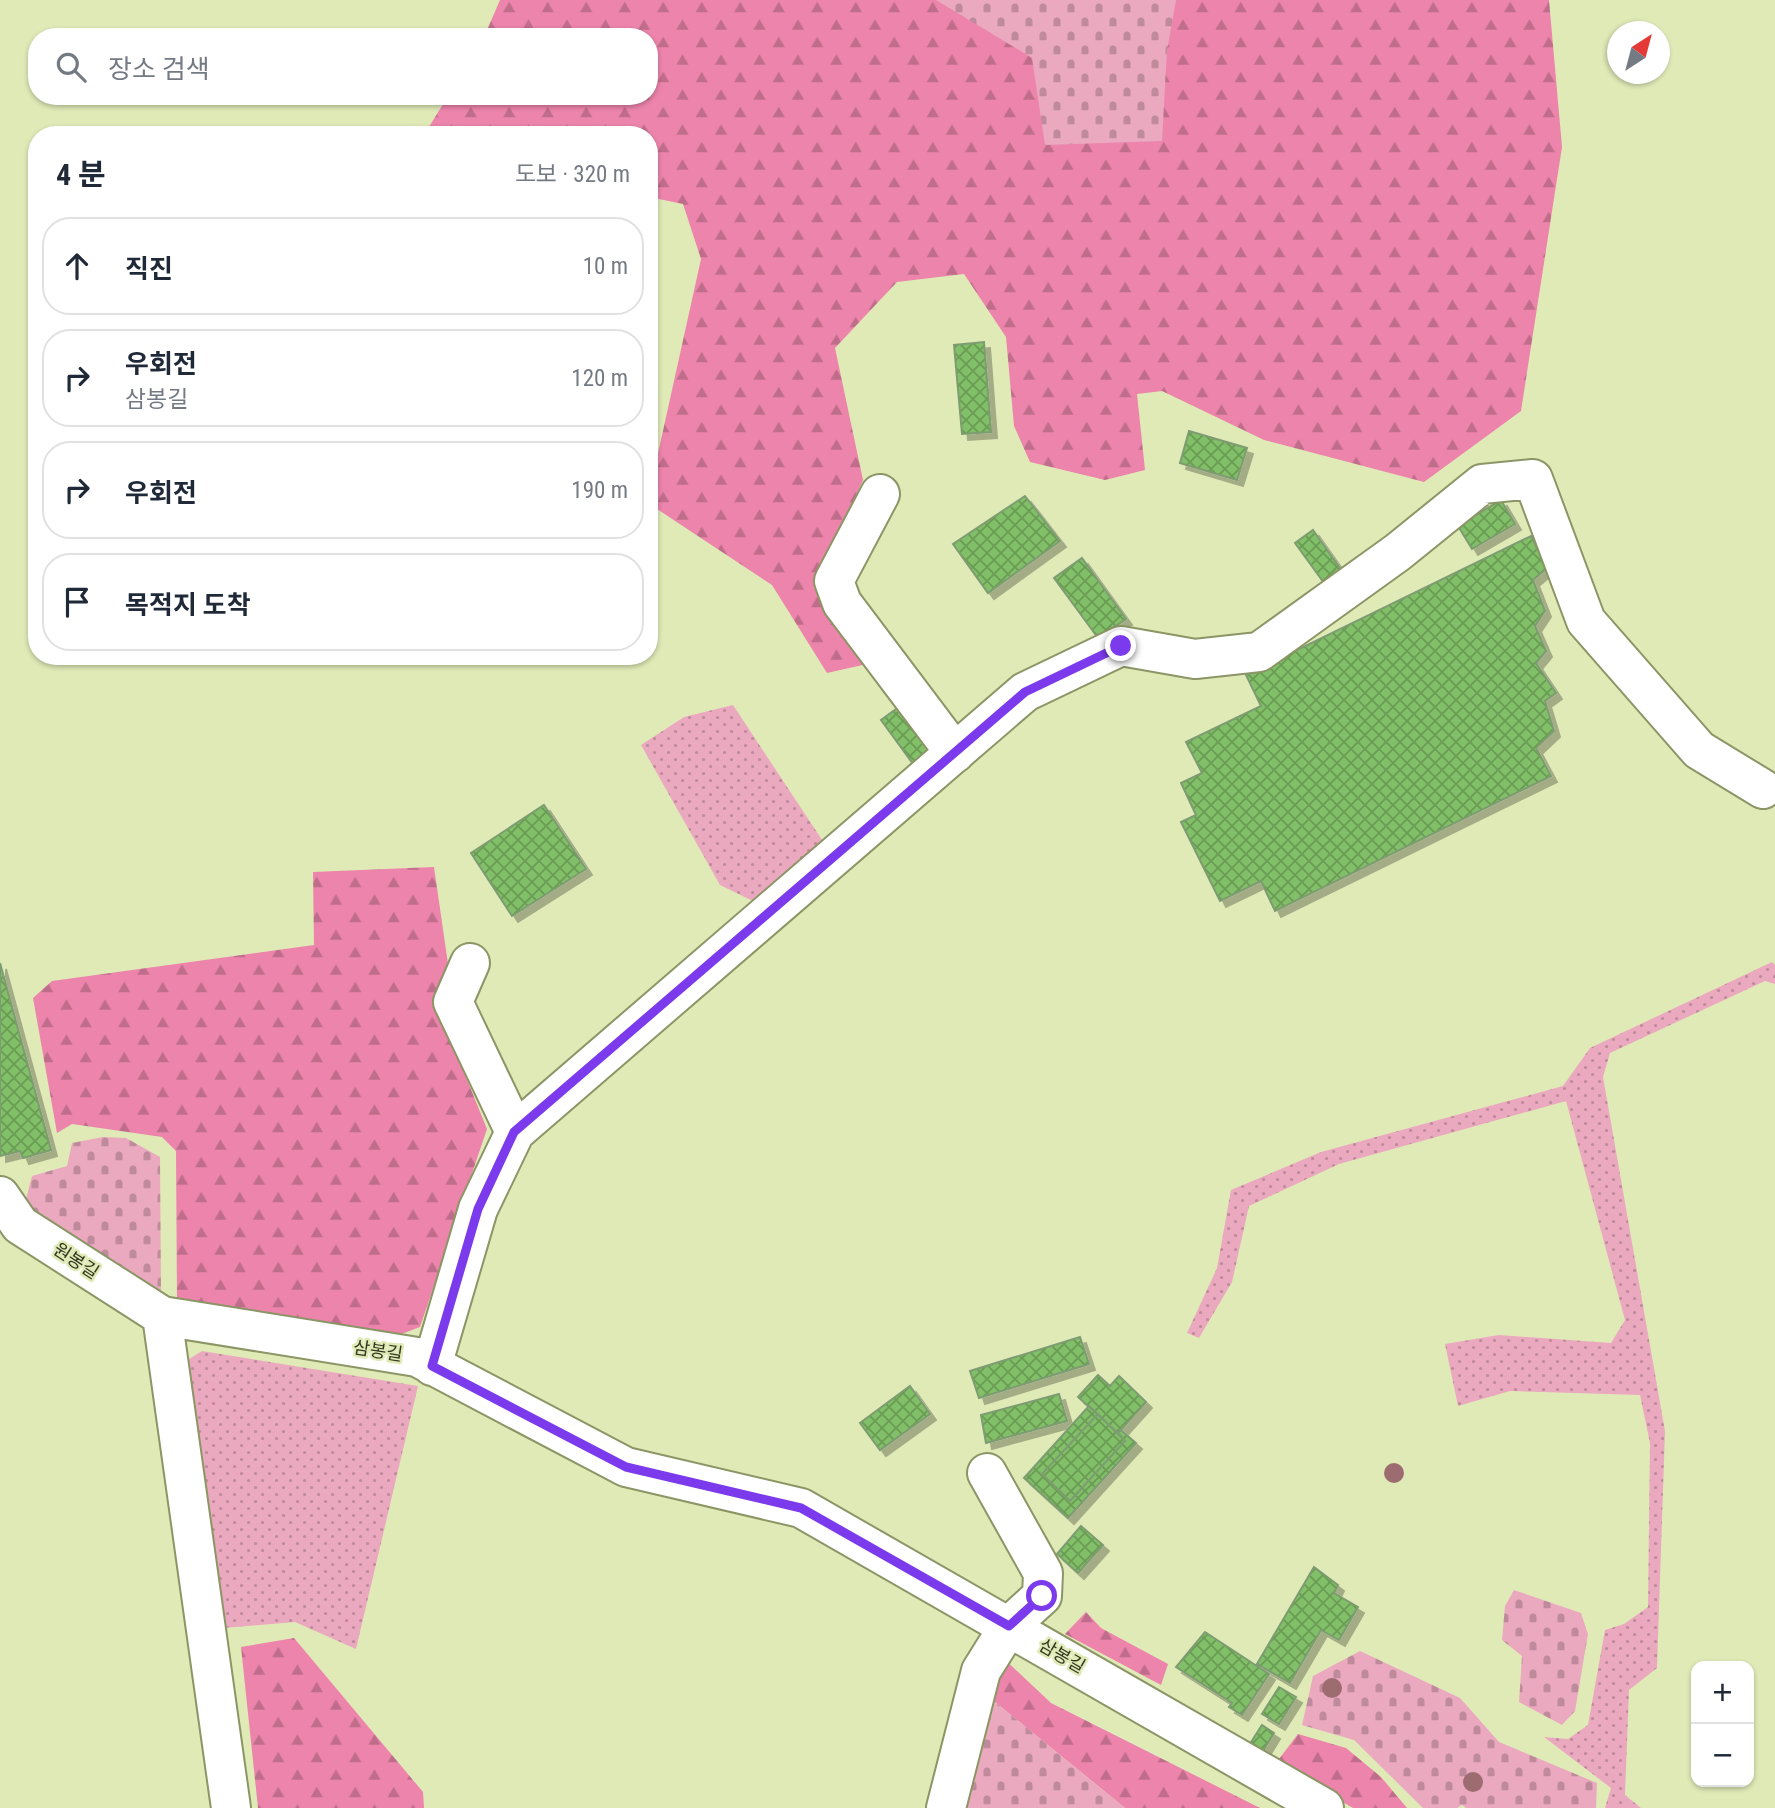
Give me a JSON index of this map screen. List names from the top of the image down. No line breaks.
{"streets":{"street":["원봉길","삼봉길"]},"crossings":[["원봉길","삼봉길"]],"north":"top right","page":{"search":"장소 검색","heading":["4 분","도보 · 320 m"],"list":[["직진","10 m"],["우회전","삼봉길","120 m"],["우회전","190 m"],"목적지 도착"],"map_buttons":["+","−"]}}
